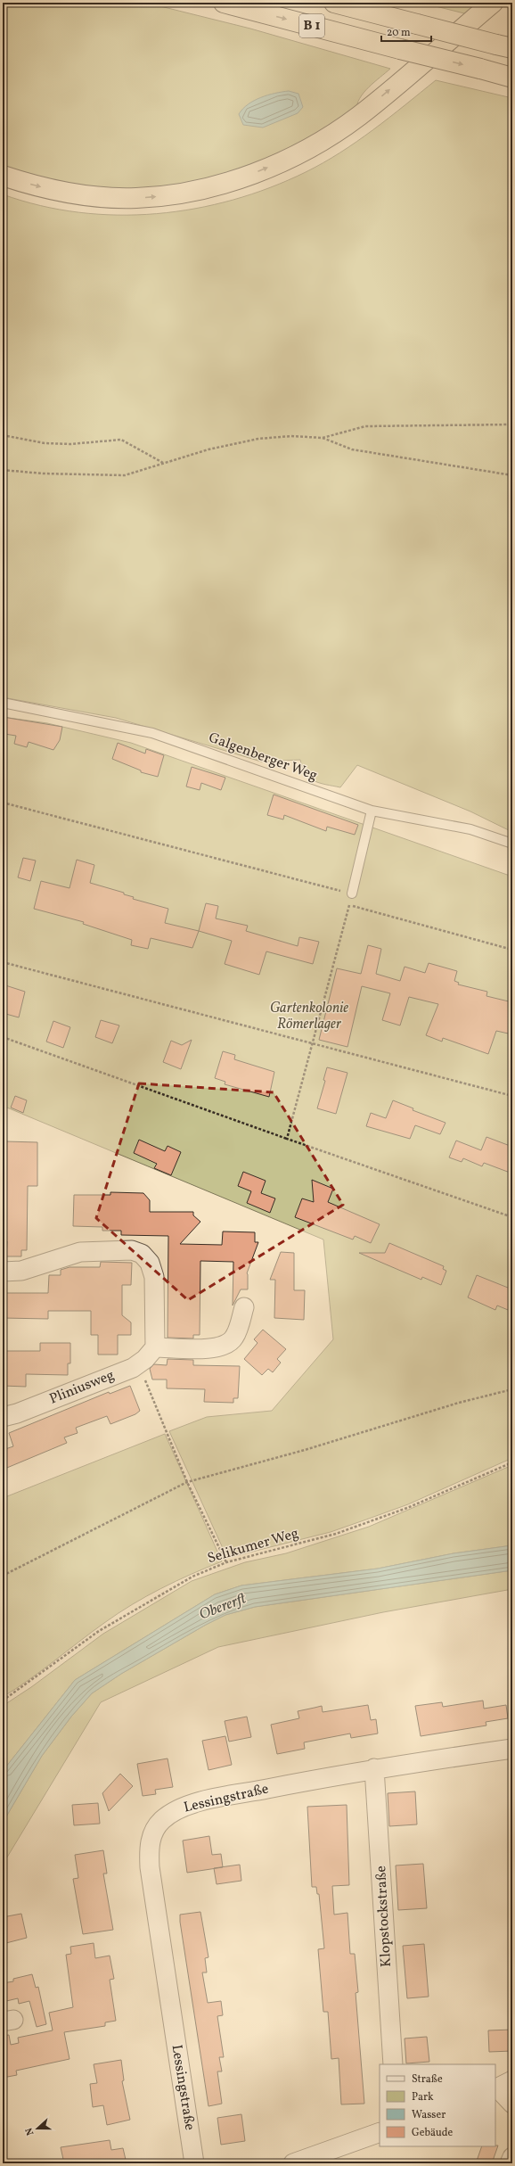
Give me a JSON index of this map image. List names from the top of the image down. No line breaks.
{"streets":{"highway":["B 1"],"street":["Pliniusweg","Lessingstraße","Klopstockstraße"],"lane":["Galgenberger Weg"],"path":["Selikumer Weg"]},"crossings":[["Lessingstraße","Klopstockstraße"]],"water":["Obererft"],"parks":["Gartenkolonie Römerlager"],"legend":["Straße","Park","Wasser","Gebäude"],"scale_bar":"20 m","north":"left"}
